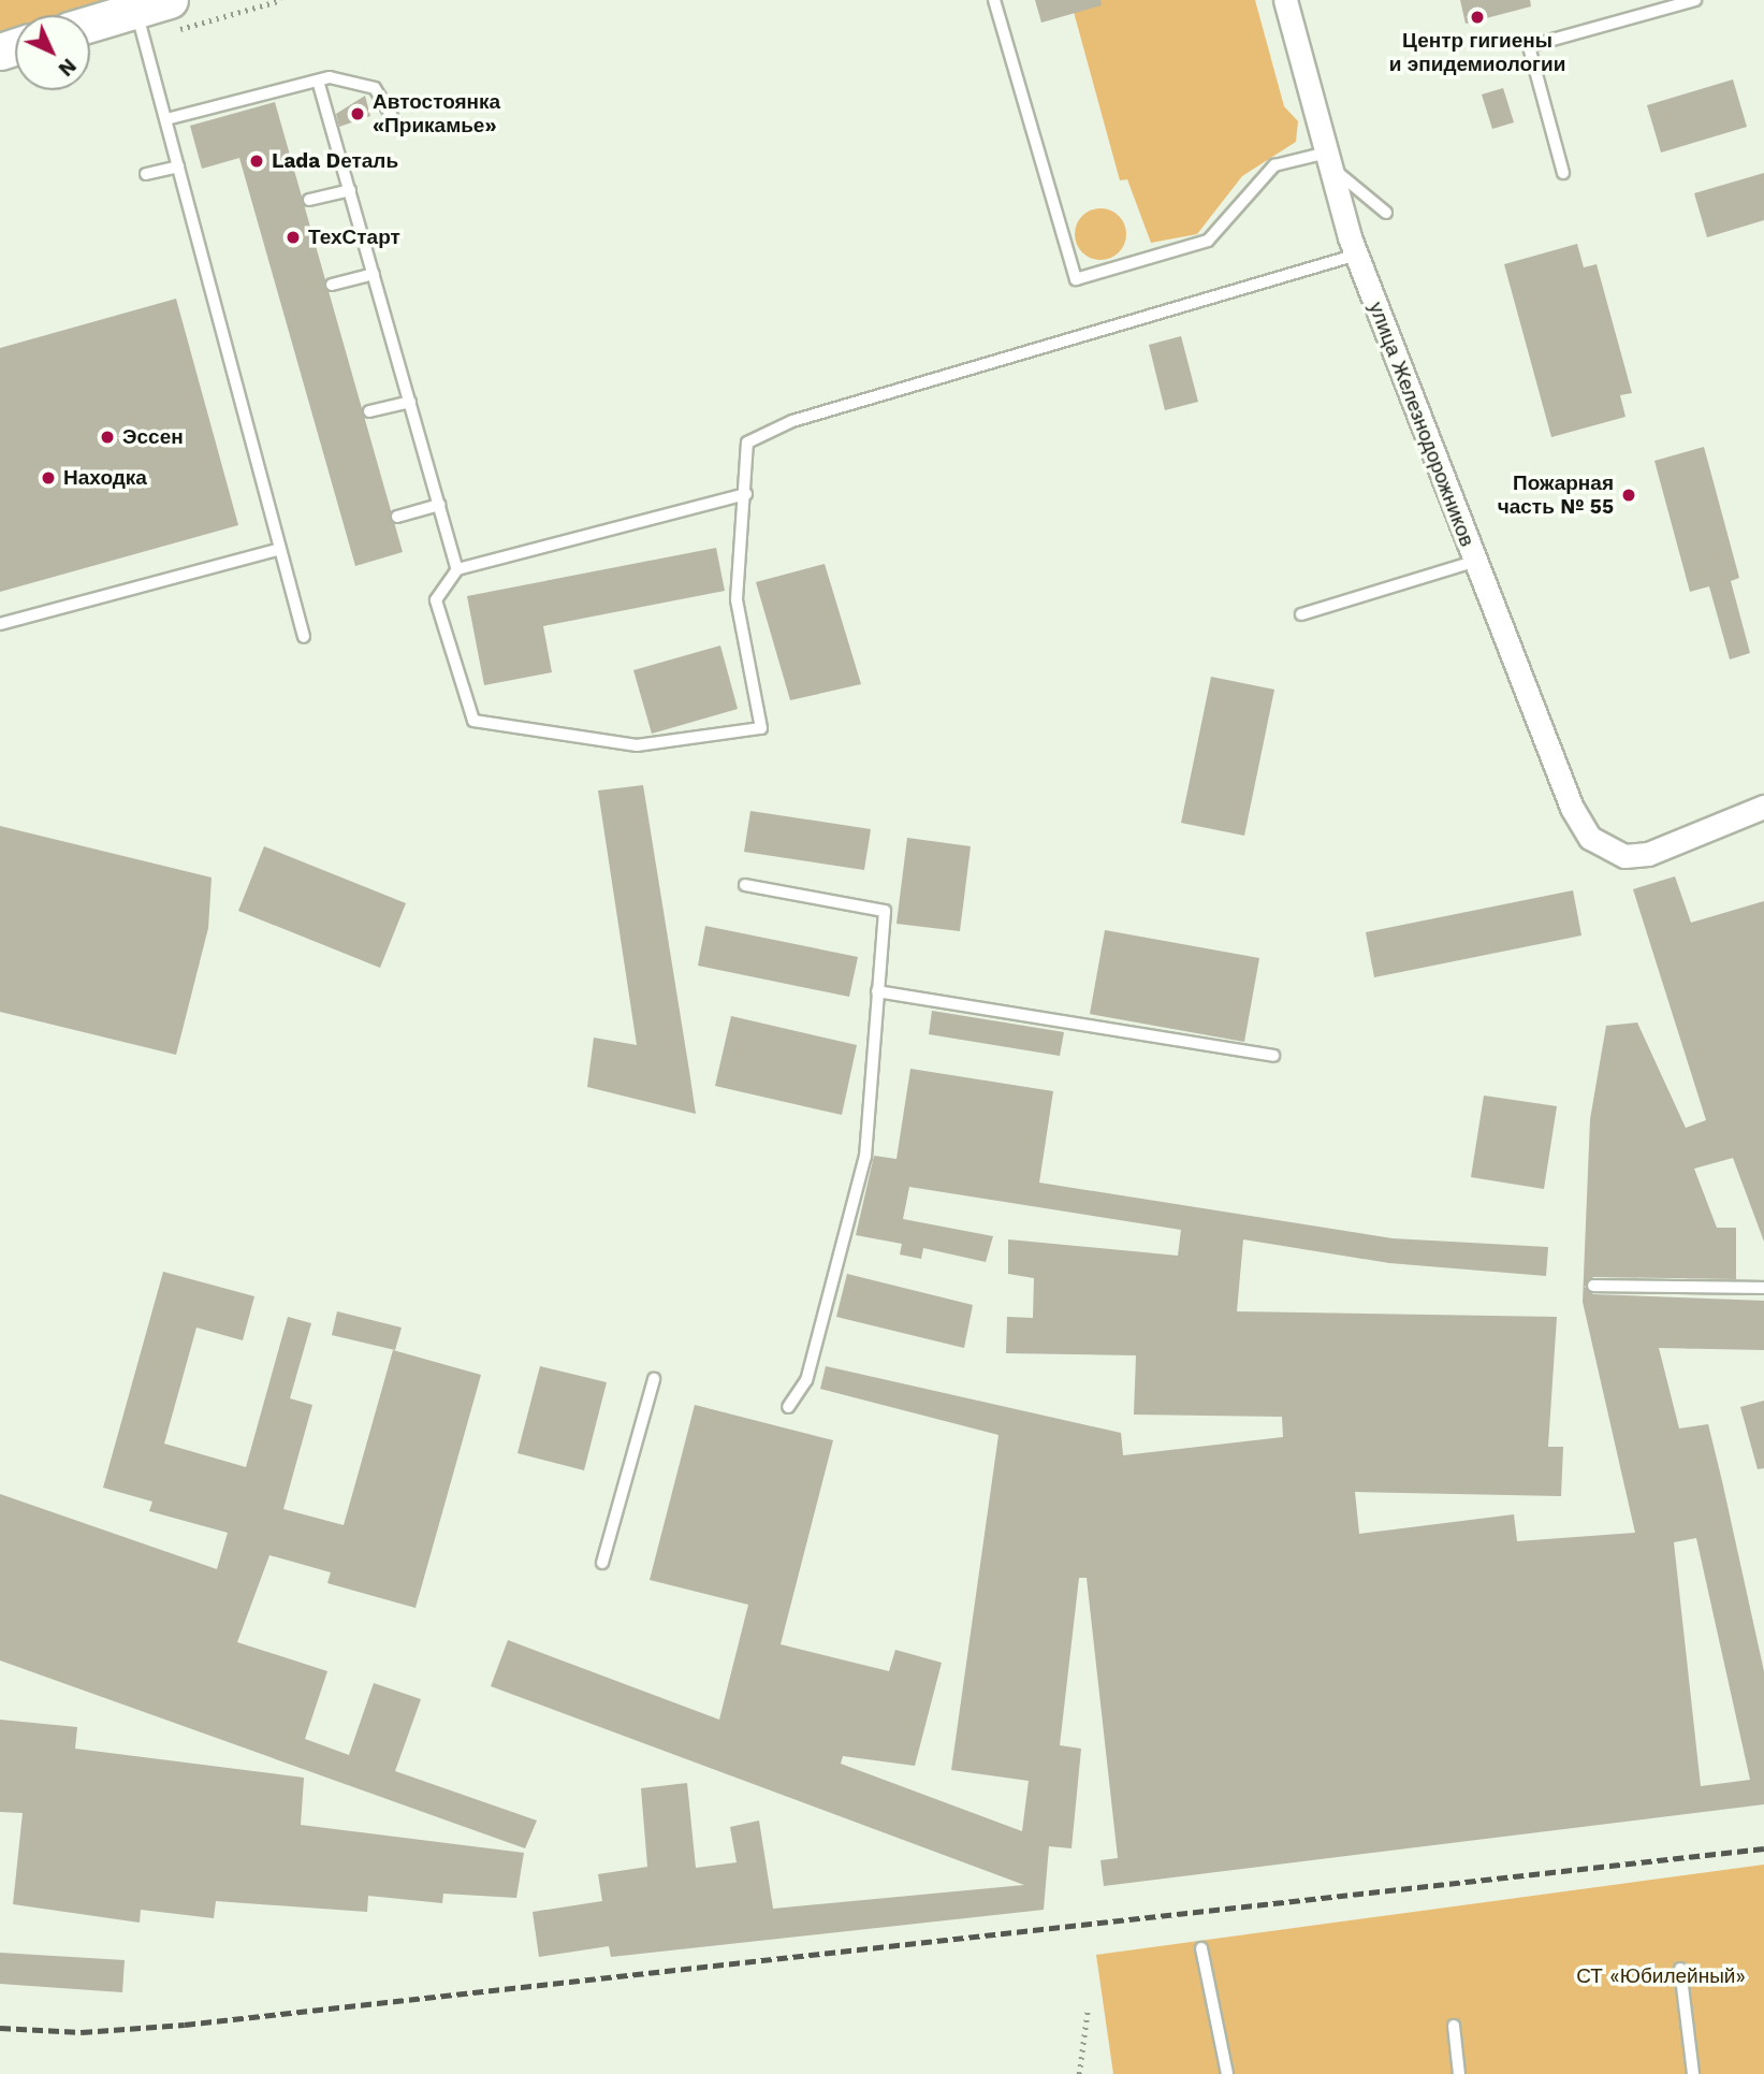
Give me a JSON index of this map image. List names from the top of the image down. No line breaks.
{"streets":{"street":["улица Железнодорожников"]},"parks":["СТ «Юбилейный»"],"places":["Центр гигиены и эпидемиологии","Автостоянка «Прикамье»","Lada Dеталь","ТехСтарт","Эссен","Находка","Пожарная часть № 55"],"north":"bottom right"}
